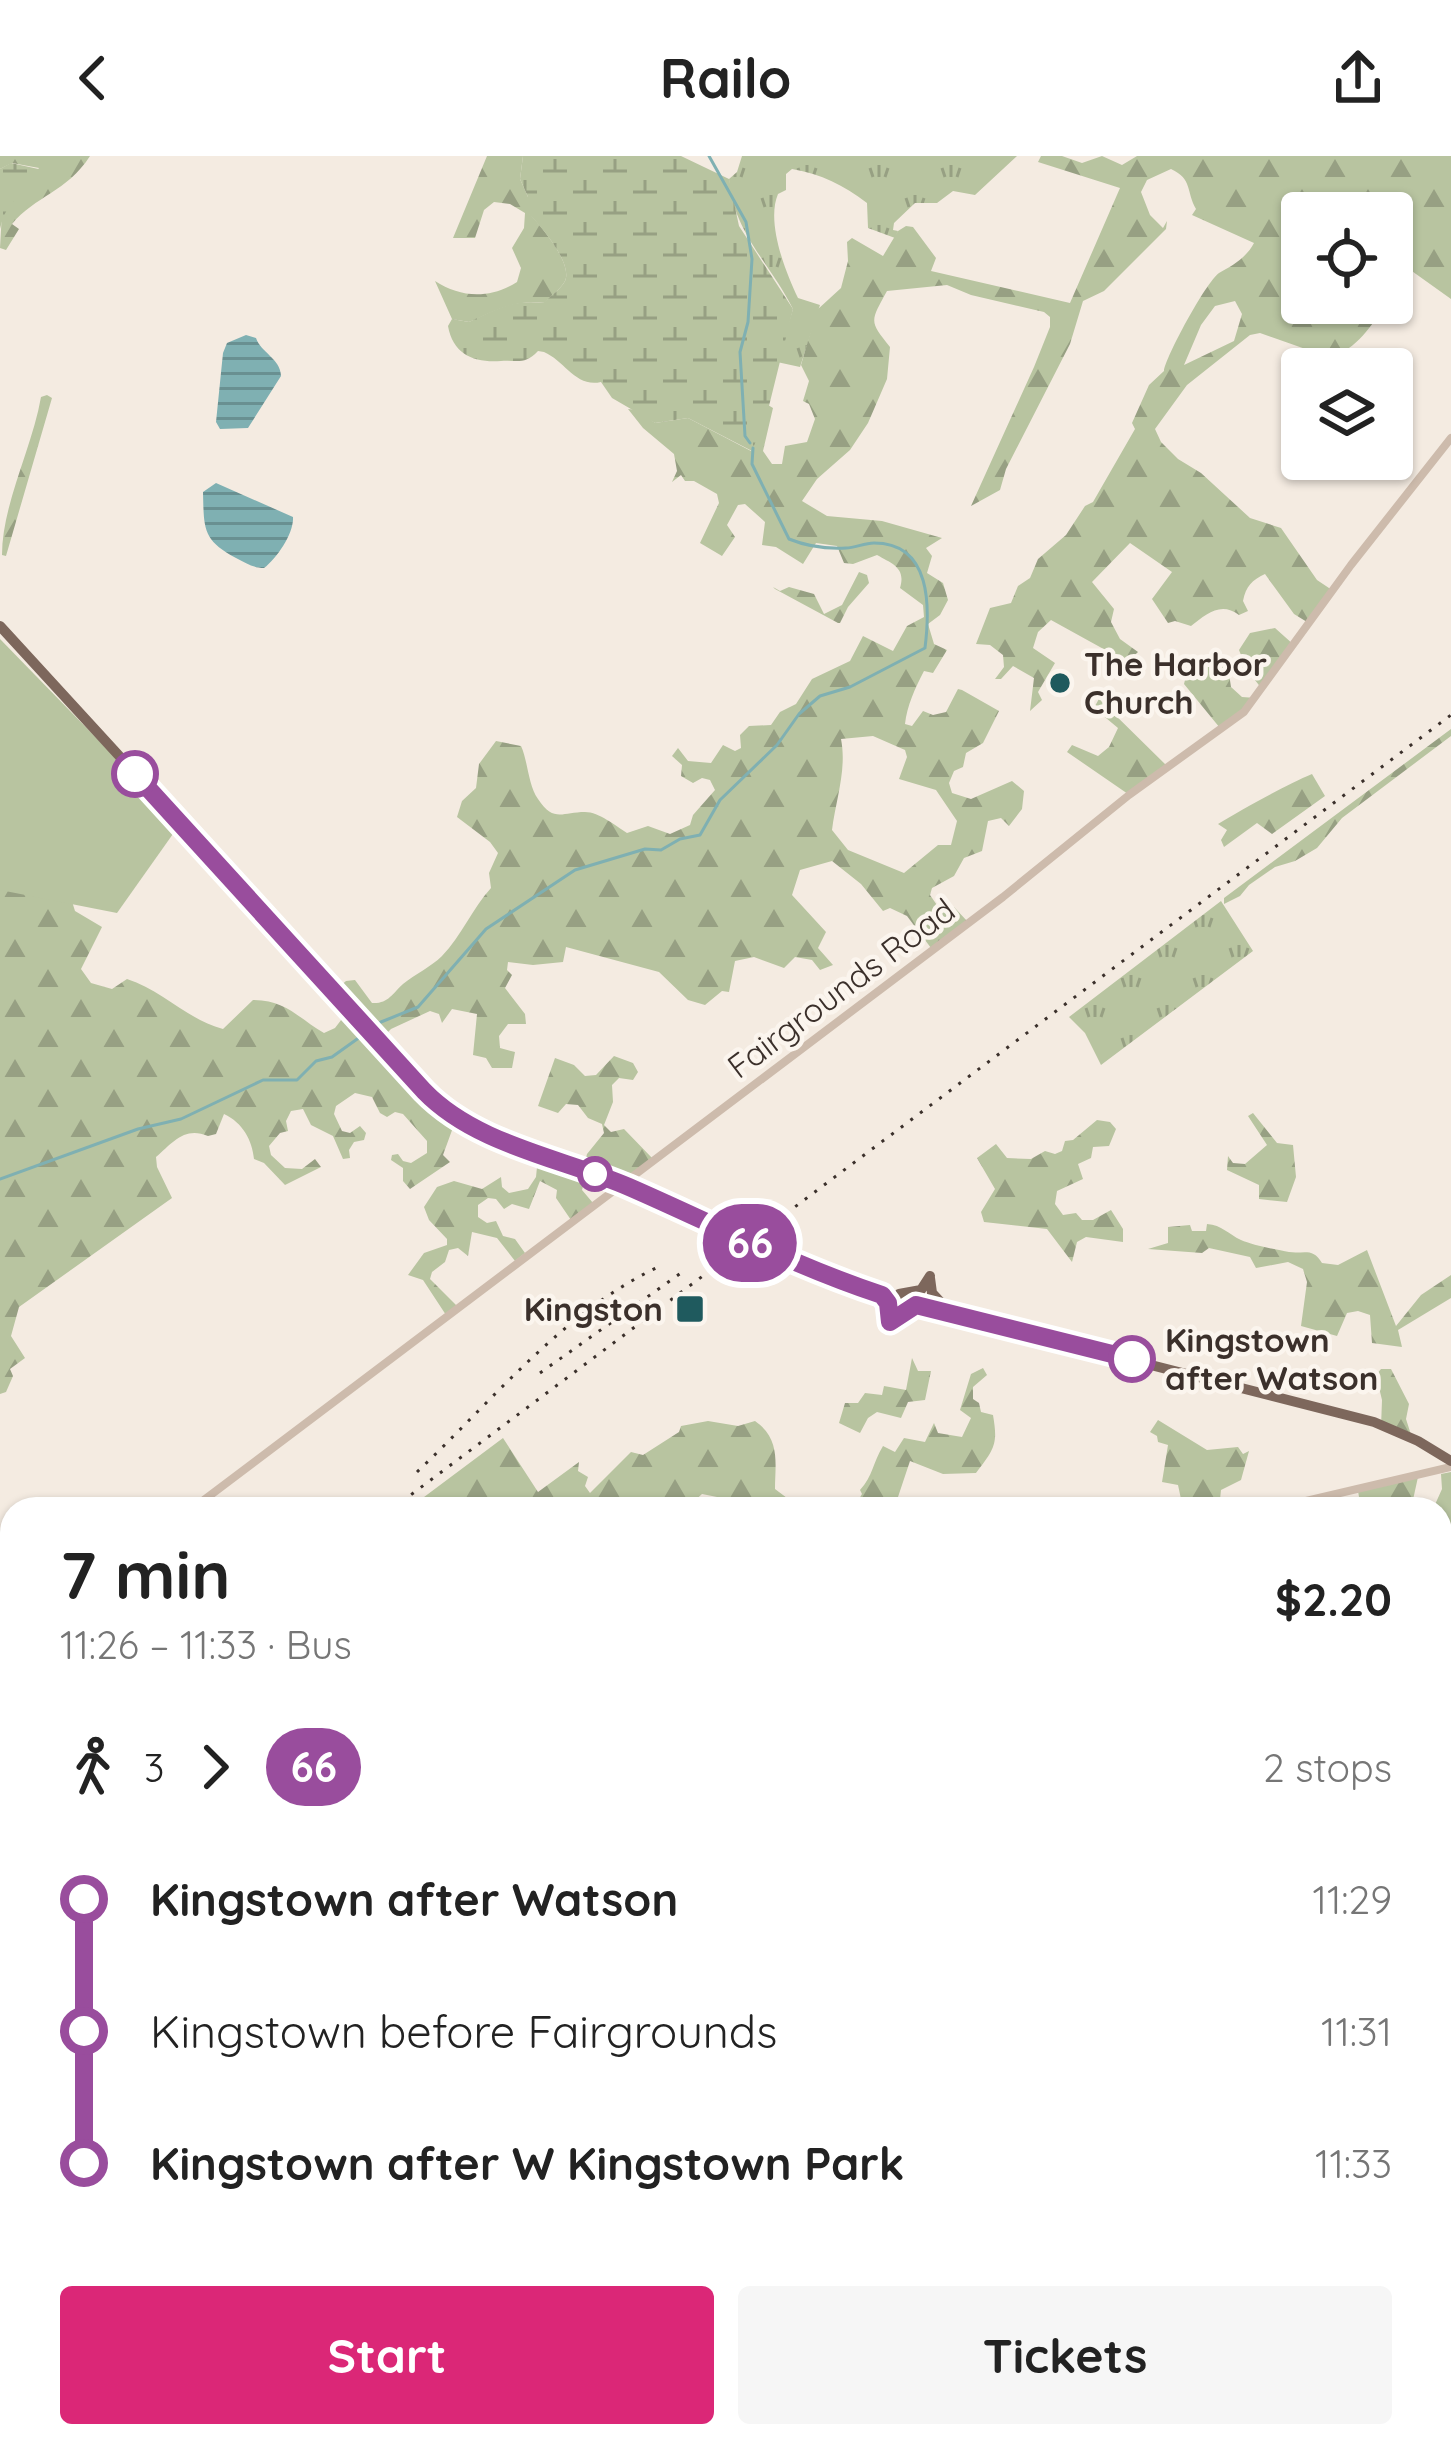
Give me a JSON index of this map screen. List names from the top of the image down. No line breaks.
{"streets":{"street":["Fairgrounds Road"]},"places":{"other":["The Harbor Church","Kingstown after Watson"],"transit":["Kingston"]},"lines":["bus line 66"],"page":{"header":"Railo","on_map":"66","heading":["7 min","11:26 – 11:33 · Bus","$2.20"],"legs":["3","66","2 stops"],"list":[{"name":"Kingstown after Watson","value":"11:29"},{"name":"Kingstown before Fairgrounds","value":"11:31"},{"name":"Kingstown after W Kingstown Park","value":"11:33"}],"buttons":["Start","Tickets"]}}
